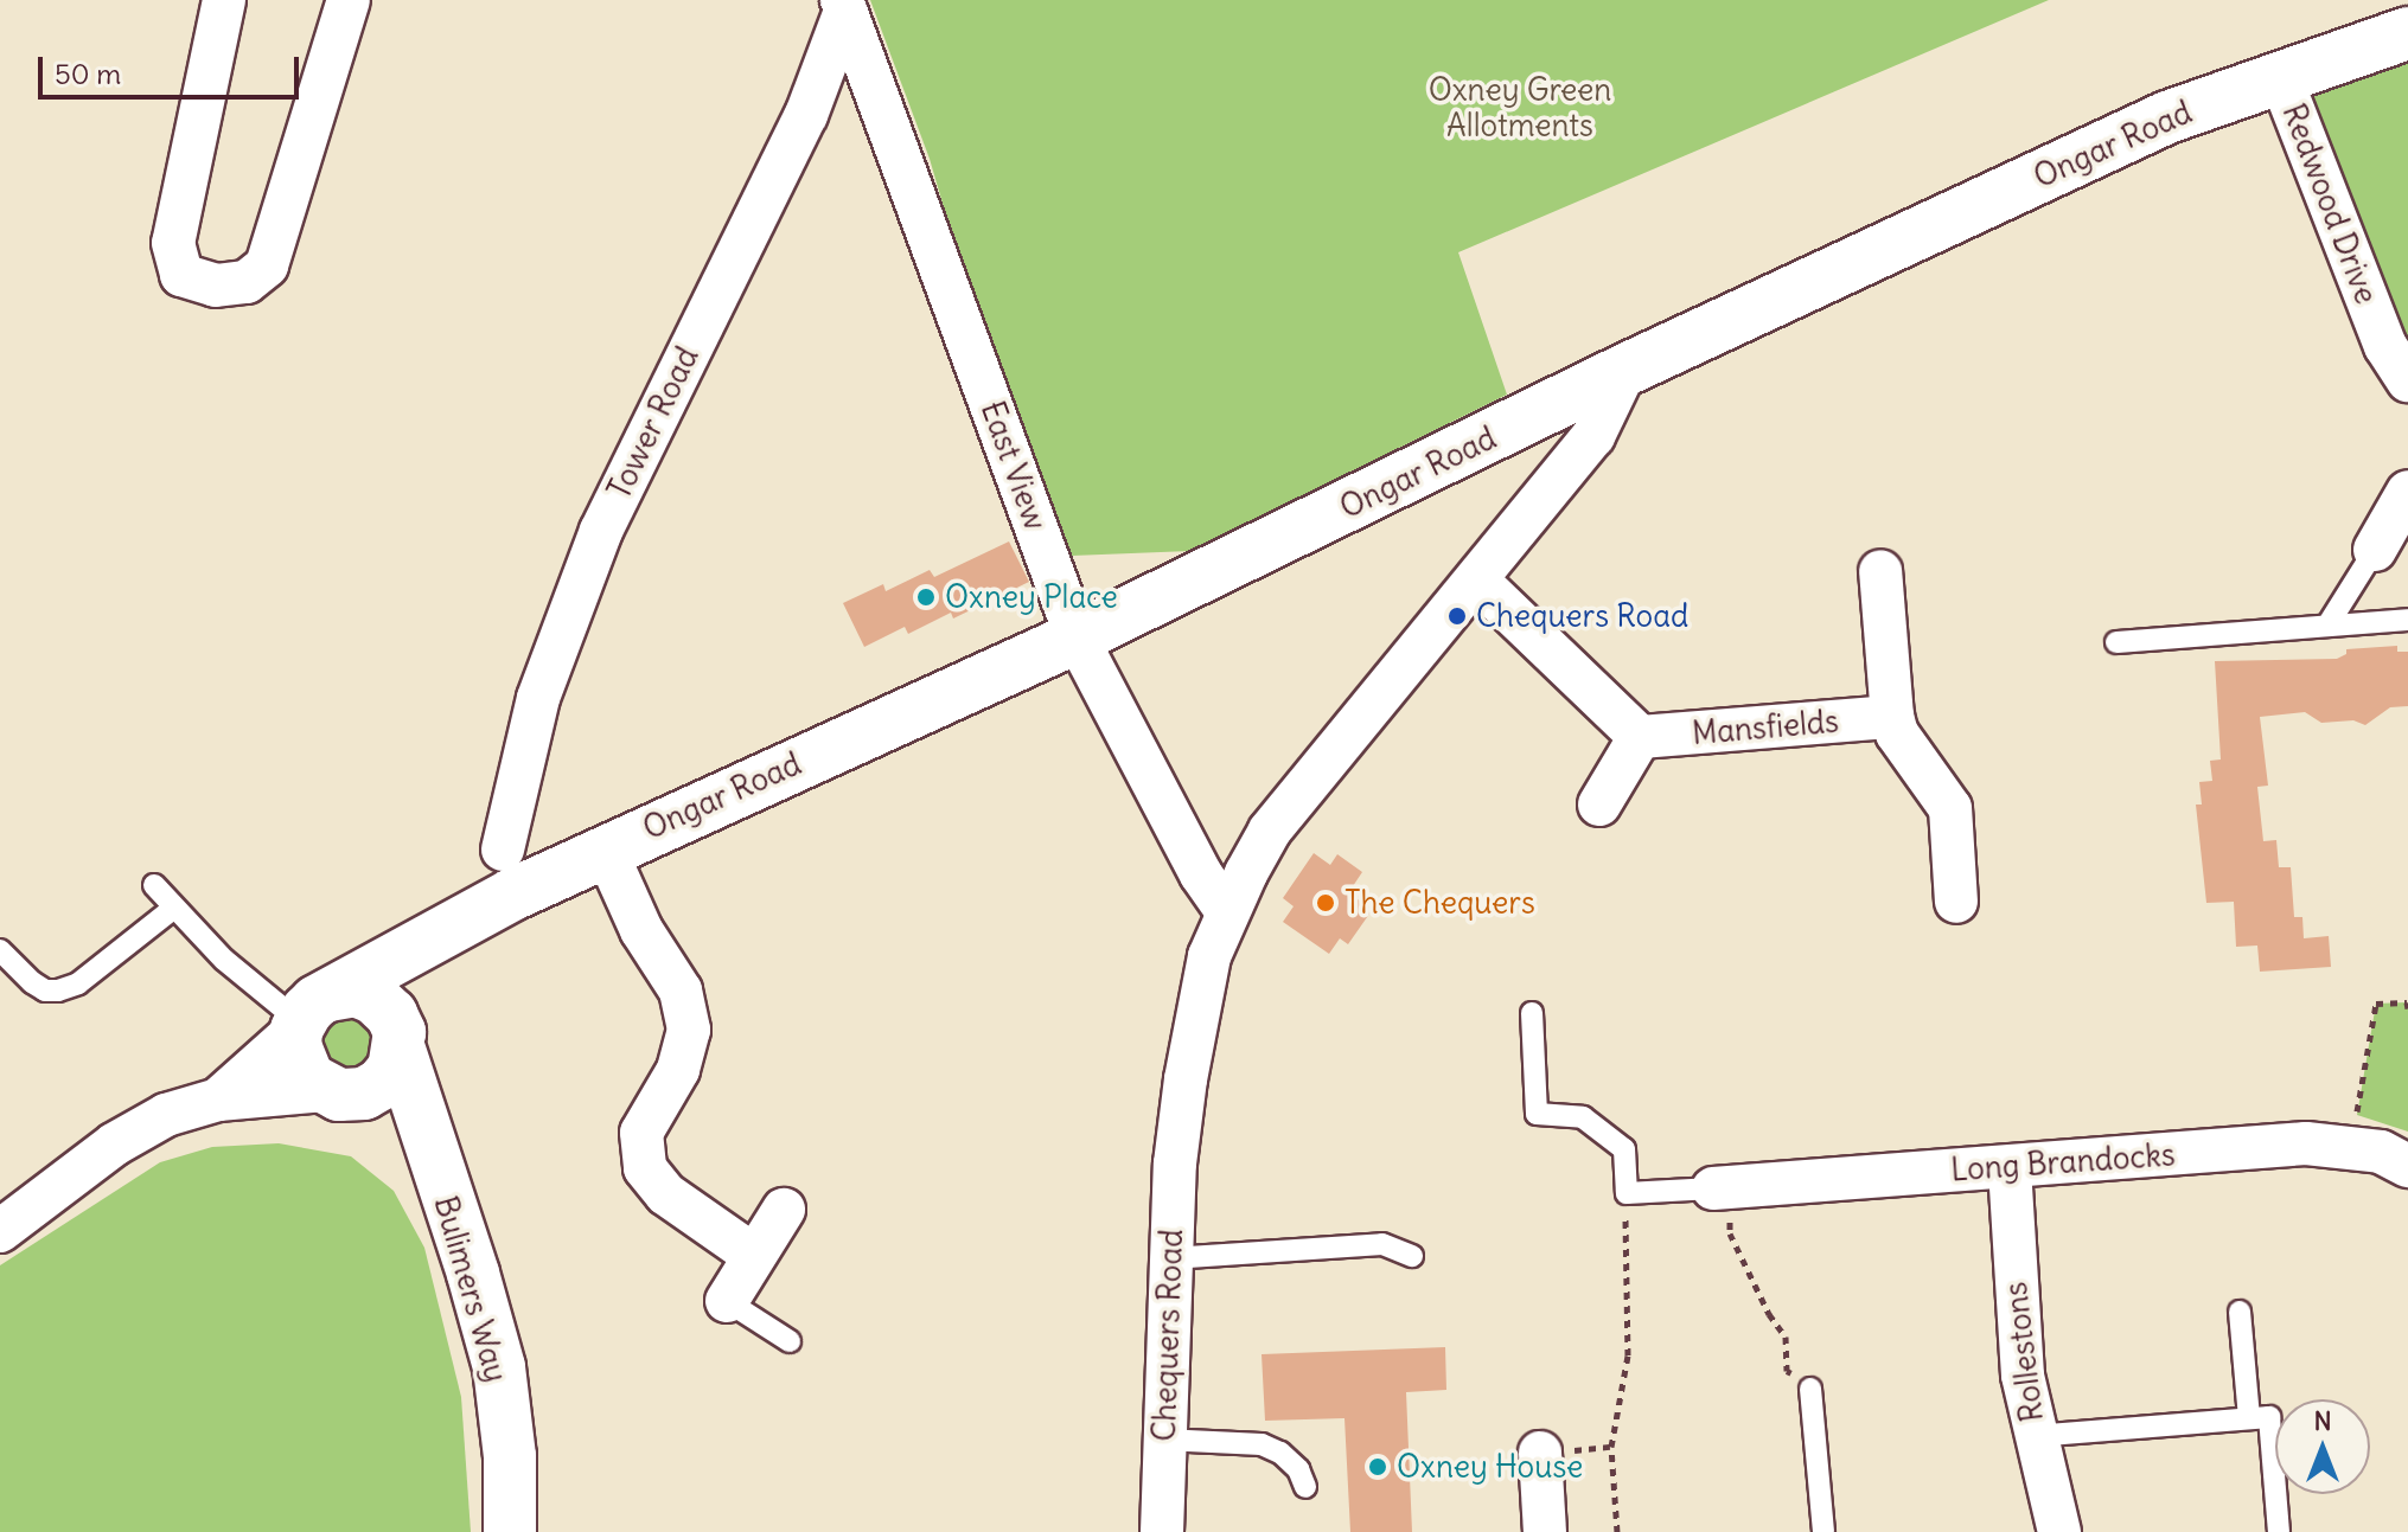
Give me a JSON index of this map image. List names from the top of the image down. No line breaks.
{"streets":{"street":["Ongar Road","Redwood Drive","Tower Road","East View","Mansfields","Long Brandocks","Bulimers Way","Chequers Road","Rollestons"]},"crossings":[["Ongar Road","Redwood Drive"],["Ongar Road","East View"],["Ongar Road","Bulimers Way"],["Ongar Road","Chequers Road"],["Tower Road","East View"],["East View","Chequers Road"],["Long Brandocks","Rollestons"]],"parks":["Oxney Green Allotments"],"places":["Oxney Place","Chequers Road","The Chequers","Oxney House"],"scale_bar":"50 m","north":"top"}
